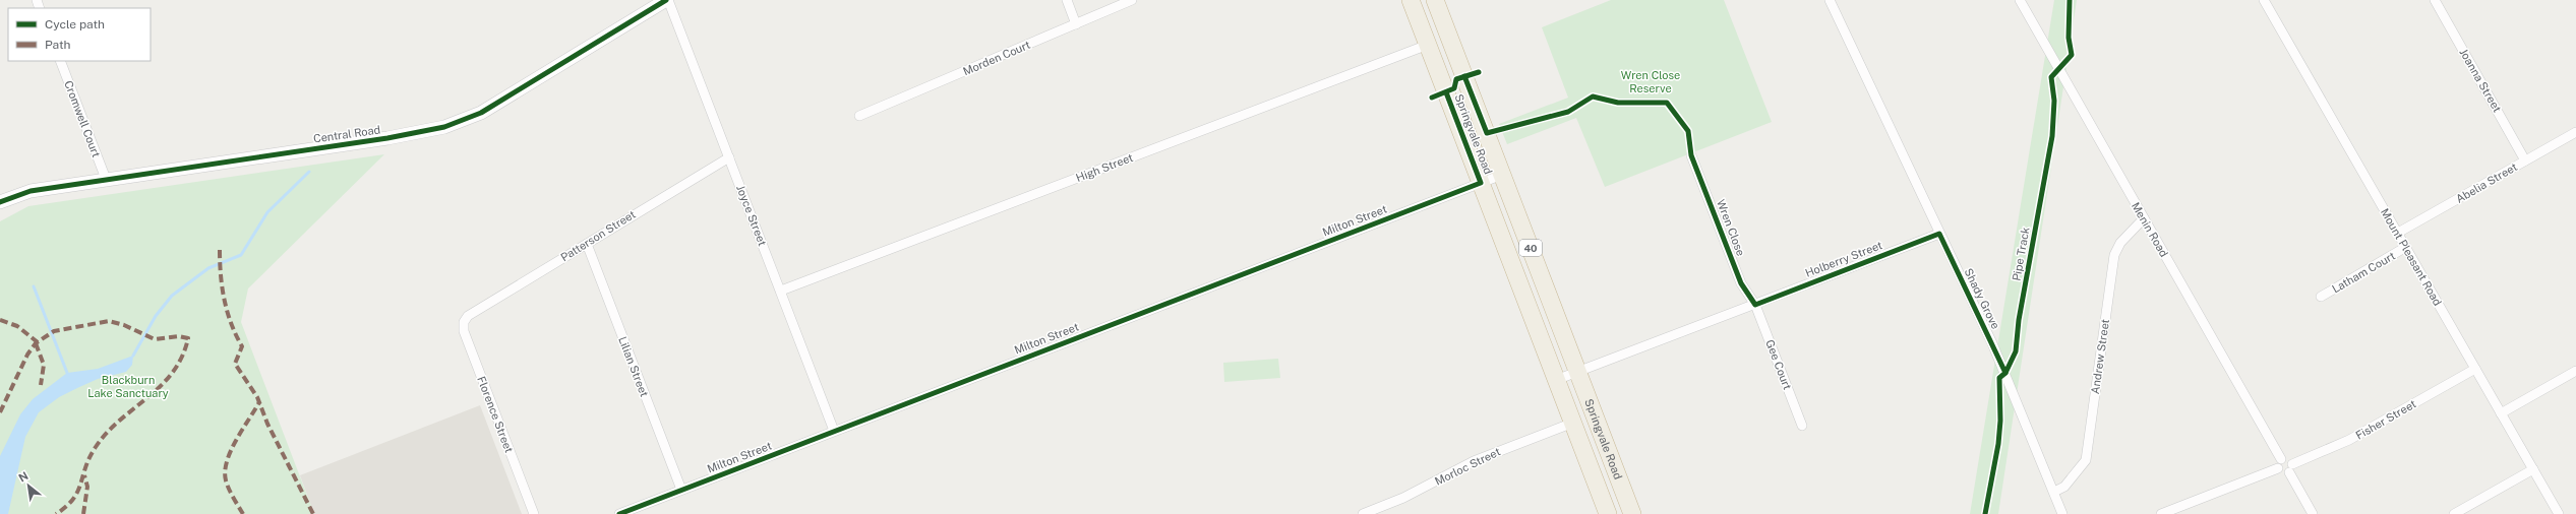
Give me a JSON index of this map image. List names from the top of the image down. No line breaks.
{"streets":{"highway":["Springvale Road","40"],"street":["Morden Court","Joanna Street","Cromwell Court","Central Road","High Street","Abelia Street","Joyce Street","Milton Street","Wren Close","Menin Road","Patterson Street","Mount Pleasant Road","Holberry Street","Latham Court","Shady Grove","Andrew Street","Gee Court","Lilian Street","Florence Street","Fisher Street","Morloc Street"],"cycle path":["Pipe Track"]},"crossings":[["Joanna Street","Abelia Street"],["Cromwell Court","Central Road"],["Central Road","Joyce Street"],["Springvale Road","High Street"],["Springvale Road","Milton Street"],["Springvale Road","Holberry Street"],["Springvale Road","Morloc Street"],["High Street","Joyce Street"],["Abelia Street","Mount Pleasant Road"],["Joyce Street","Milton Street"],["Joyce Street","Patterson Street"],["Milton Street","Lilian Street"],["Wren Close","Holberry Street"],["Wren Close","Gee Court"],["Menin Road","Andrew Street"],["Patterson Street","Lilian Street"],["Patterson Street","Florence Street"],["Mount Pleasant Road","Latham Court"],["Mount Pleasant Road","Fisher Street"],["Holberry Street","Shady Grove"],["Holberry Street","Gee Court"],["Shady Grove","Andrew Street"]],"parks":["Wren Close Reserve","Blackburn Lake Sanctuary"],"legend":["Cycle path","Path"],"north":"top left"}
